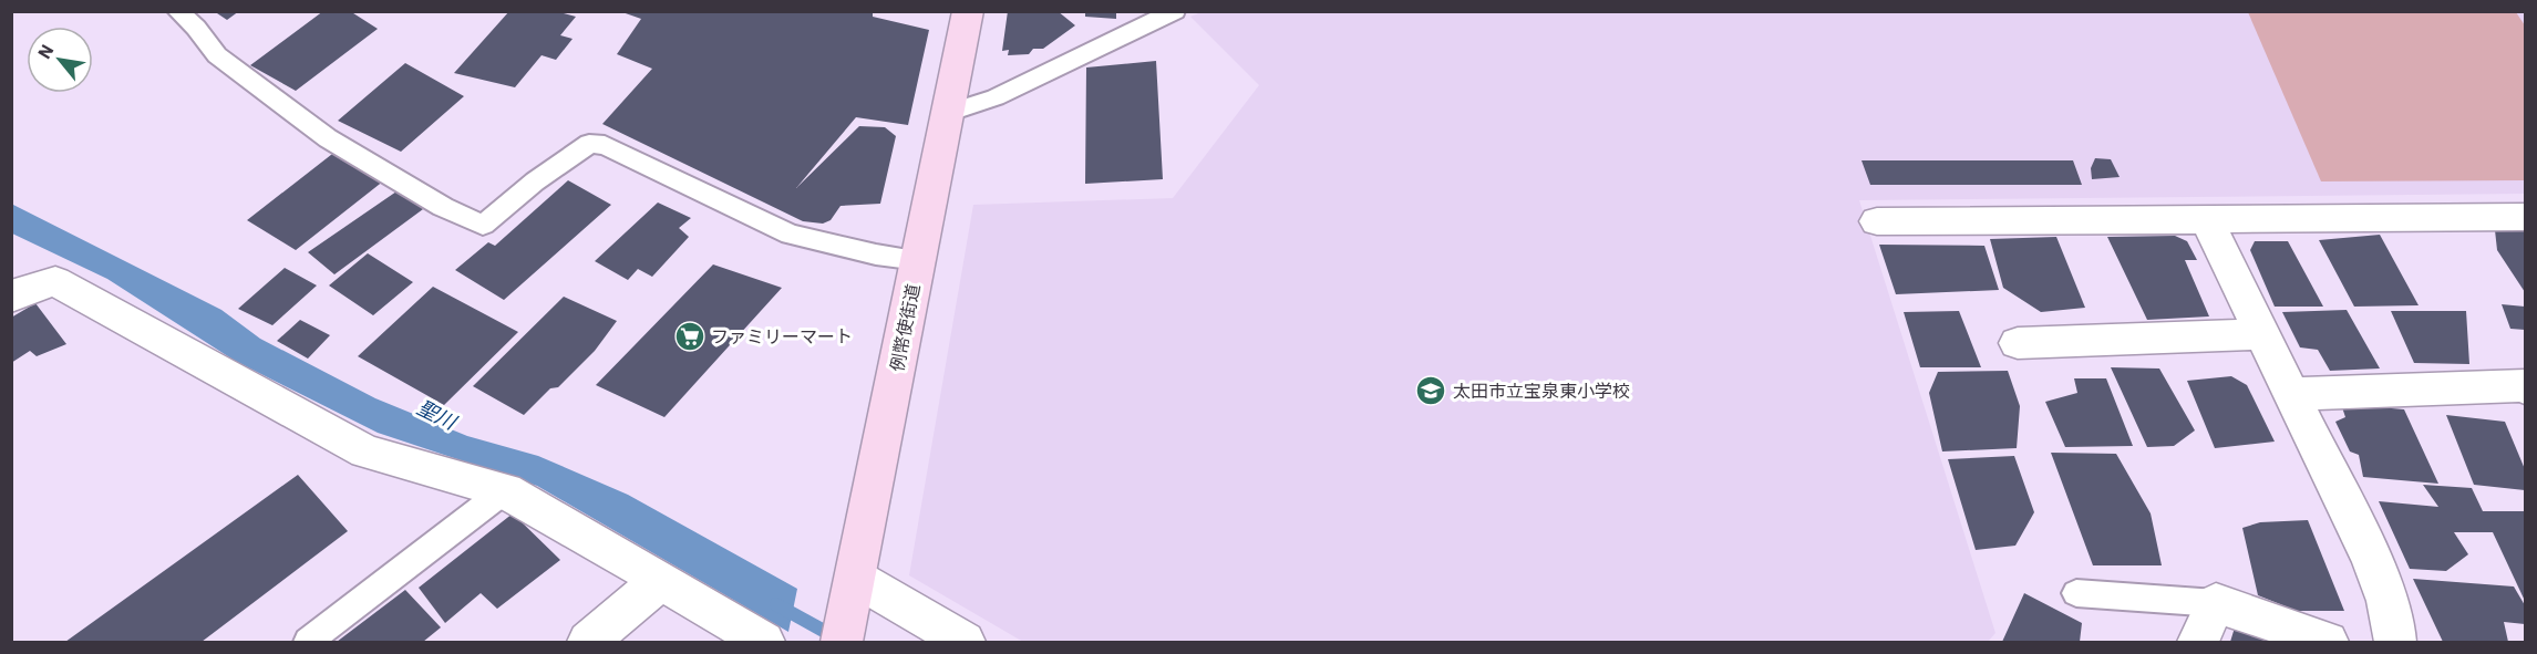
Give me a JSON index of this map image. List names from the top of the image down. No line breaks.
{"streets":{"main road":["例幣使街道"]},"water":["聖川"],"places":{"supermarket":["ファミリーマート"],"school or university":["太田市立宝泉東小学校"]},"north":"top left"}
